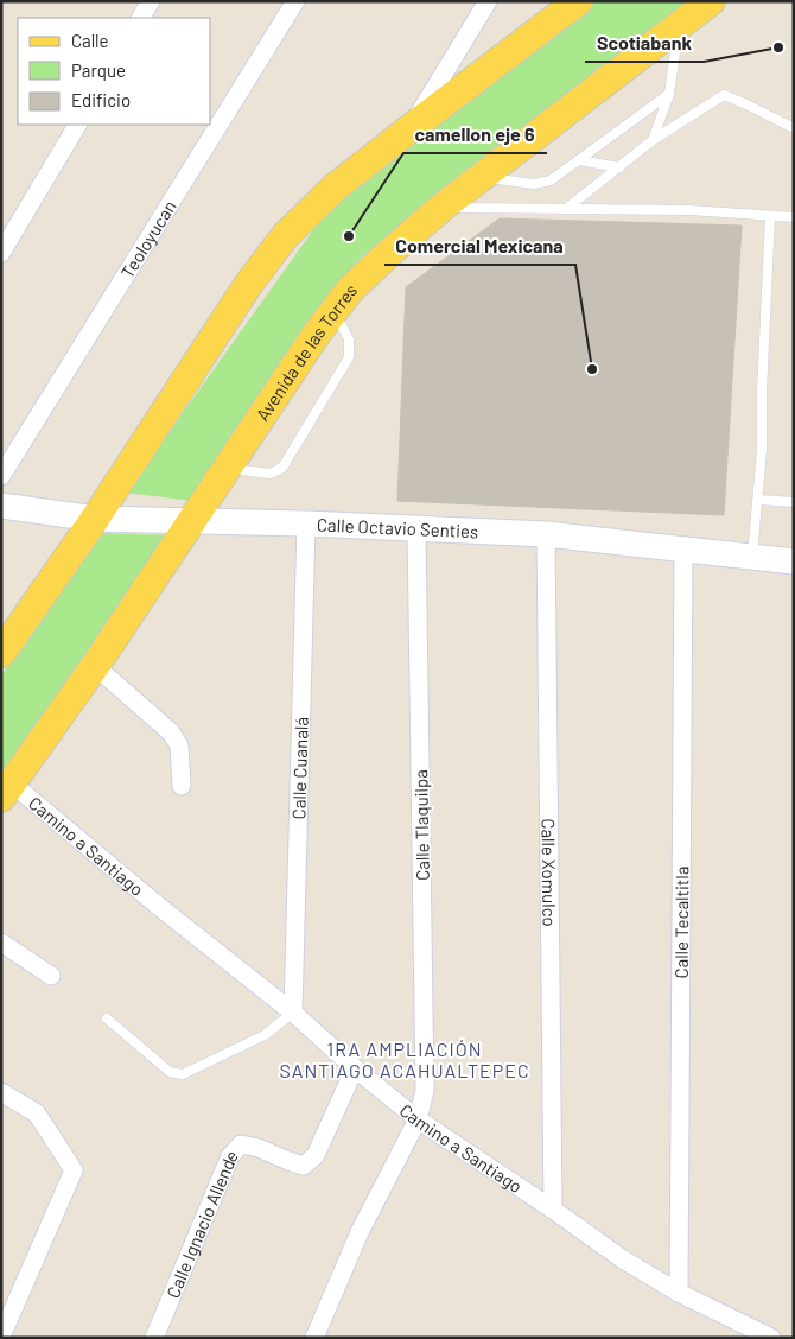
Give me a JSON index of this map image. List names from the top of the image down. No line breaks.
{"streets":{"main road":["Avenida de las Torres"],"street":["Teoloyucan","Calle Octavio Senties","Calle Cuanalá","Calle Tlaquilpa","Camino a Santiago","Calle Xomulco","Calle Tecaltitla","Calle Ignacio Allende"]},"crossings":[["Avenida de las Torres","Calle Octavio Senties"],["Avenida de las Torres","Camino a Santiago"],["Calle Octavio Senties","Calle Cuanalá"],["Calle Octavio Senties","Calle Tlaquilpa"],["Calle Octavio Senties","Calle Xomulco"],["Calle Octavio Senties","Calle Tecaltitla"],["Calle Cuanalá","Camino a Santiago"],["Calle Tlaquilpa","Camino a Santiago"],["Camino a Santiago","Calle Xomulco"],["Camino a Santiago","Calle Tecaltitla"],["Camino a Santiago","Calle Ignacio Allende"]],"districts":["1RA AMPLIACIÓN SANTIAGO ACAHUALTEPEC"],"places":["Scotiabank","camellon eje 6","Comercial Mexicana"],"legend":["Calle","Parque","Edificio"]}
